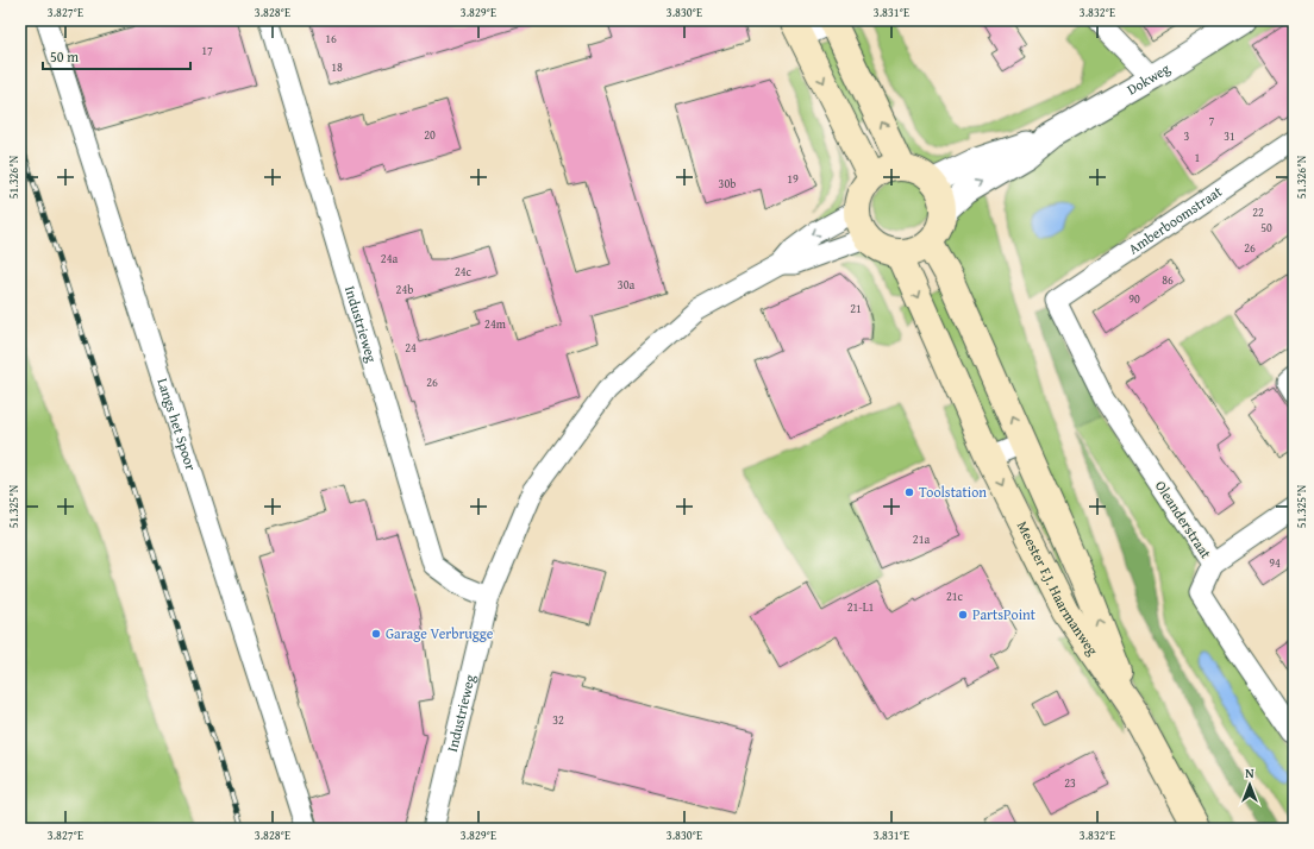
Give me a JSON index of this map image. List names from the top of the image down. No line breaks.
{"streets":{"main road":["Meester F.J. Haarmanweg"],"street":["Dokweg","Amberboomstraat","Industrieweg","Langs het Spoor","Oleanderstraat"]},"crossings":[["Dokweg","Industrieweg"],["Dokweg","Meester F.J. Haarmanweg"],["Amberboomstraat","Oleanderstraat"],["Industrieweg","Meester F.J. Haarmanweg"]],"places":["Toolstation","PartsPoint","Garage Verbrugge"],"house_numbers":["16","17","18","7","20","3","31","1","19","30b","22","50","26","24a","24c","86","30a","24b","90","21","24m","24","26","21a","94","21c","21-L1","32","23"],"scale_bar":"50 m","north":"top","coordinates":["3.827°E","3.828°E","3.829°E","3.830°E","3.831°E","3.832°E","51.326°N","51.325°N"]}
